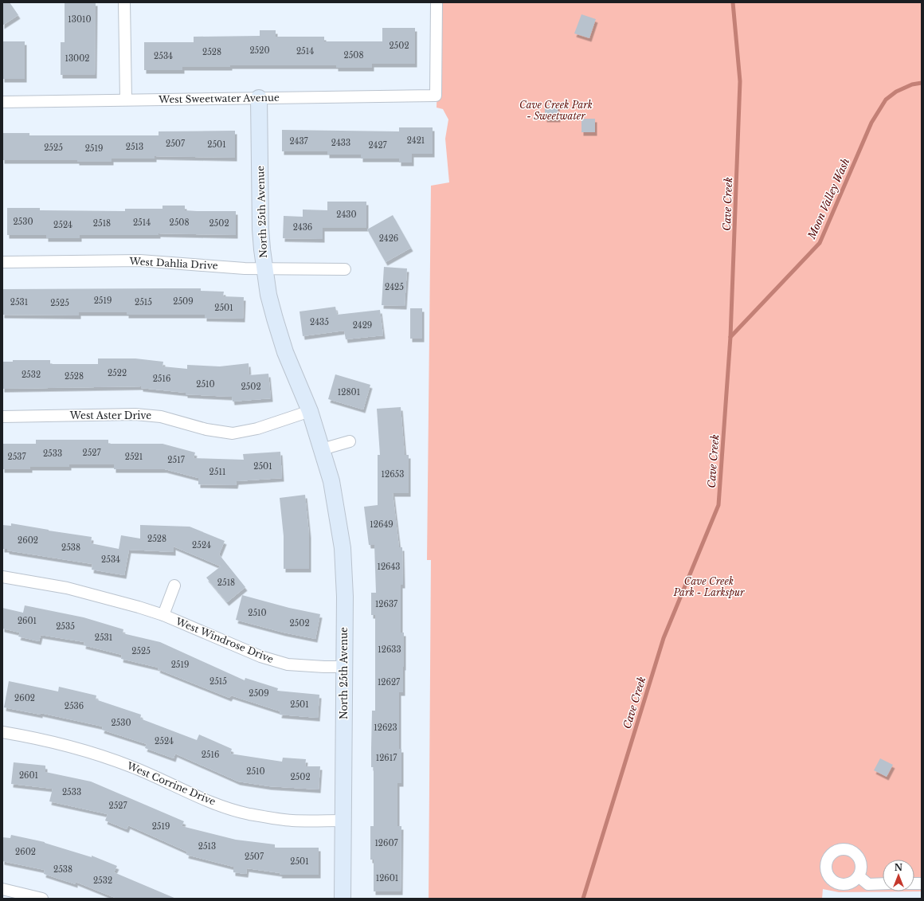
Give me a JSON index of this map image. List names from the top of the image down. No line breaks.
{"streets":{"street":["West Sweetwater Avenue","North 25th Avenue","West Dahlia Drive","West Aster Drive","West Windrose Drive","West Corrine Drive"]},"crossings":[["West Sweetwater Avenue","North 25th Avenue"],["North 25th Avenue","West Dahlia Drive"],["North 25th Avenue","West Aster Drive"],["North 25th Avenue","West Windrose Drive"],["North 25th Avenue","West Corrine Drive"]],"water":["Moon Valley Wash","Cave Creek"],"parks":["Cave Creek Park - Sweetwater","Cave Creek Park - Larkspur"],"house_numbers":["13010","2502","2520","2514","2528","2508","2534","13002","2421","2437","2433","2507","2501","2427","2513","2525","2519","2430","2530","2514","2508","2518","2502","2524","2436","2426","2425","2519","2509","2531","2515","2525","2501","2435","2429","2522","2532","2528","2516","2510","2502","12801","2527","2533","2537","2521","2517","2501","2511","12653","12649","2528","2602","2524","2538","2534","12643","2518","12637","2510","2601","2502","2535","2531","12633","2525","2519","2515","12627","2509","2602","2501","2536","2530","12623","2524","2516","12617","2510","2601","2502","2533","2527","2519","12607","2513","2602","2507","2501","2538","12601","2532"],"north":"top"}
